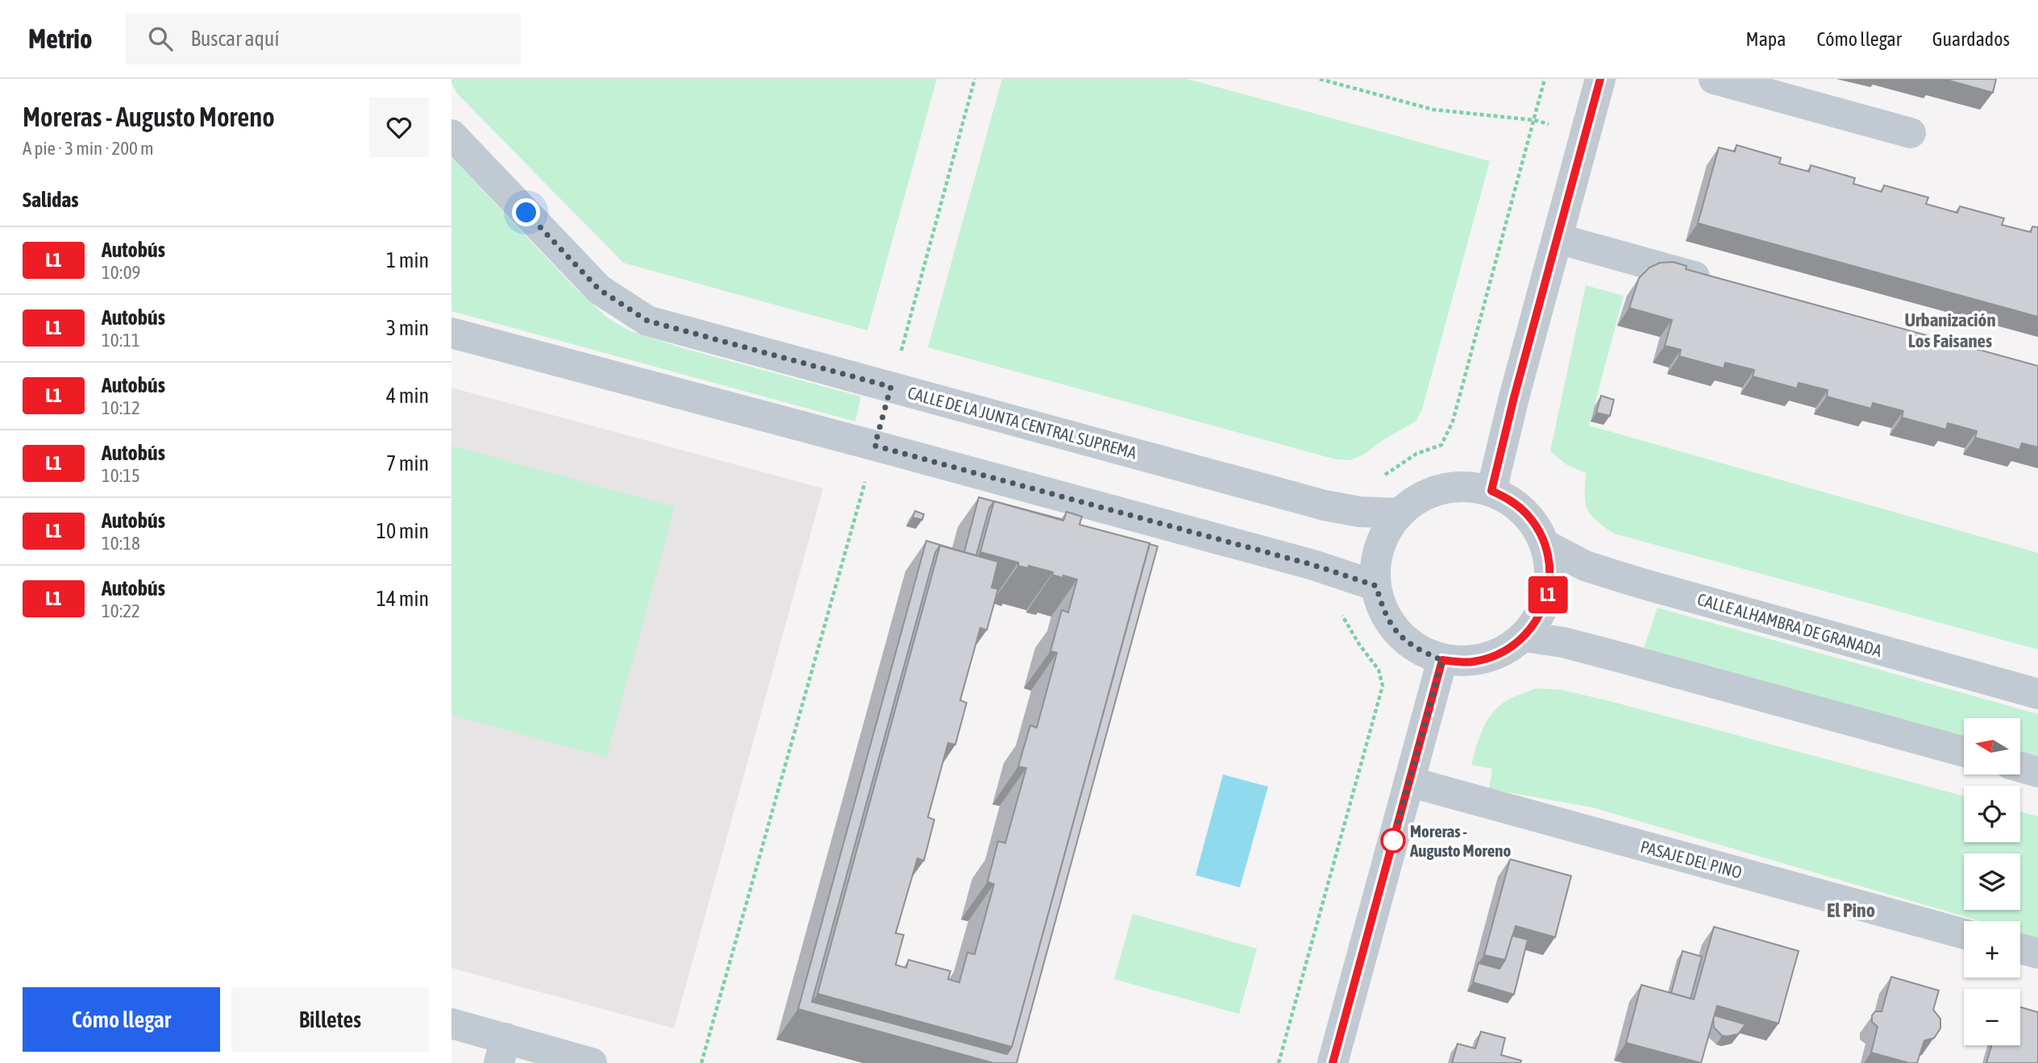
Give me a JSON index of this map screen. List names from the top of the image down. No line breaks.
{"streets":{"street":["CALLE DE LA JUNTA CENTRAL SUPREMA","CALLE ALHAMBRA DE GRANADA","PASAJE DEL PINO"]},"crossings":[["CALLE DE LA JUNTA CENTRAL SUPREMA","CALLE ALHAMBRA DE GRANADA"]],"districts":["Urbanización Los Faisanes","El Pino"],"places":["Moreras - Augusto Moreno"],"lines":["bus line L1"],"north":"left","page":{"header":"Metrio","search":"Buscar aquí","nav":["Mapa","Cómo llegar","Guardados"],"heading":[["Moreras - Augusto Moreno","A pie · 3 min · 200 m"],"Salidas"],"on_map":"L1","list":[{"mark":"L1","name":"Autobús","note":"10:09","value":"1 min"},{"mark":"L1","name":"Autobús","note":"10:11","value":"3 min"},{"mark":"L1","name":"Autobús","note":"10:12","value":"4 min"},{"mark":"L1","name":"Autobús","note":"10:15","value":"7 min"},{"mark":"L1","name":"Autobús","note":"10:18","value":"10 min"},{"mark":"L1","name":"Autobús","note":"10:22","value":"14 min"}],"map_buttons":["+","−"],"buttons":["Cómo llegar","Billetes"]}}
